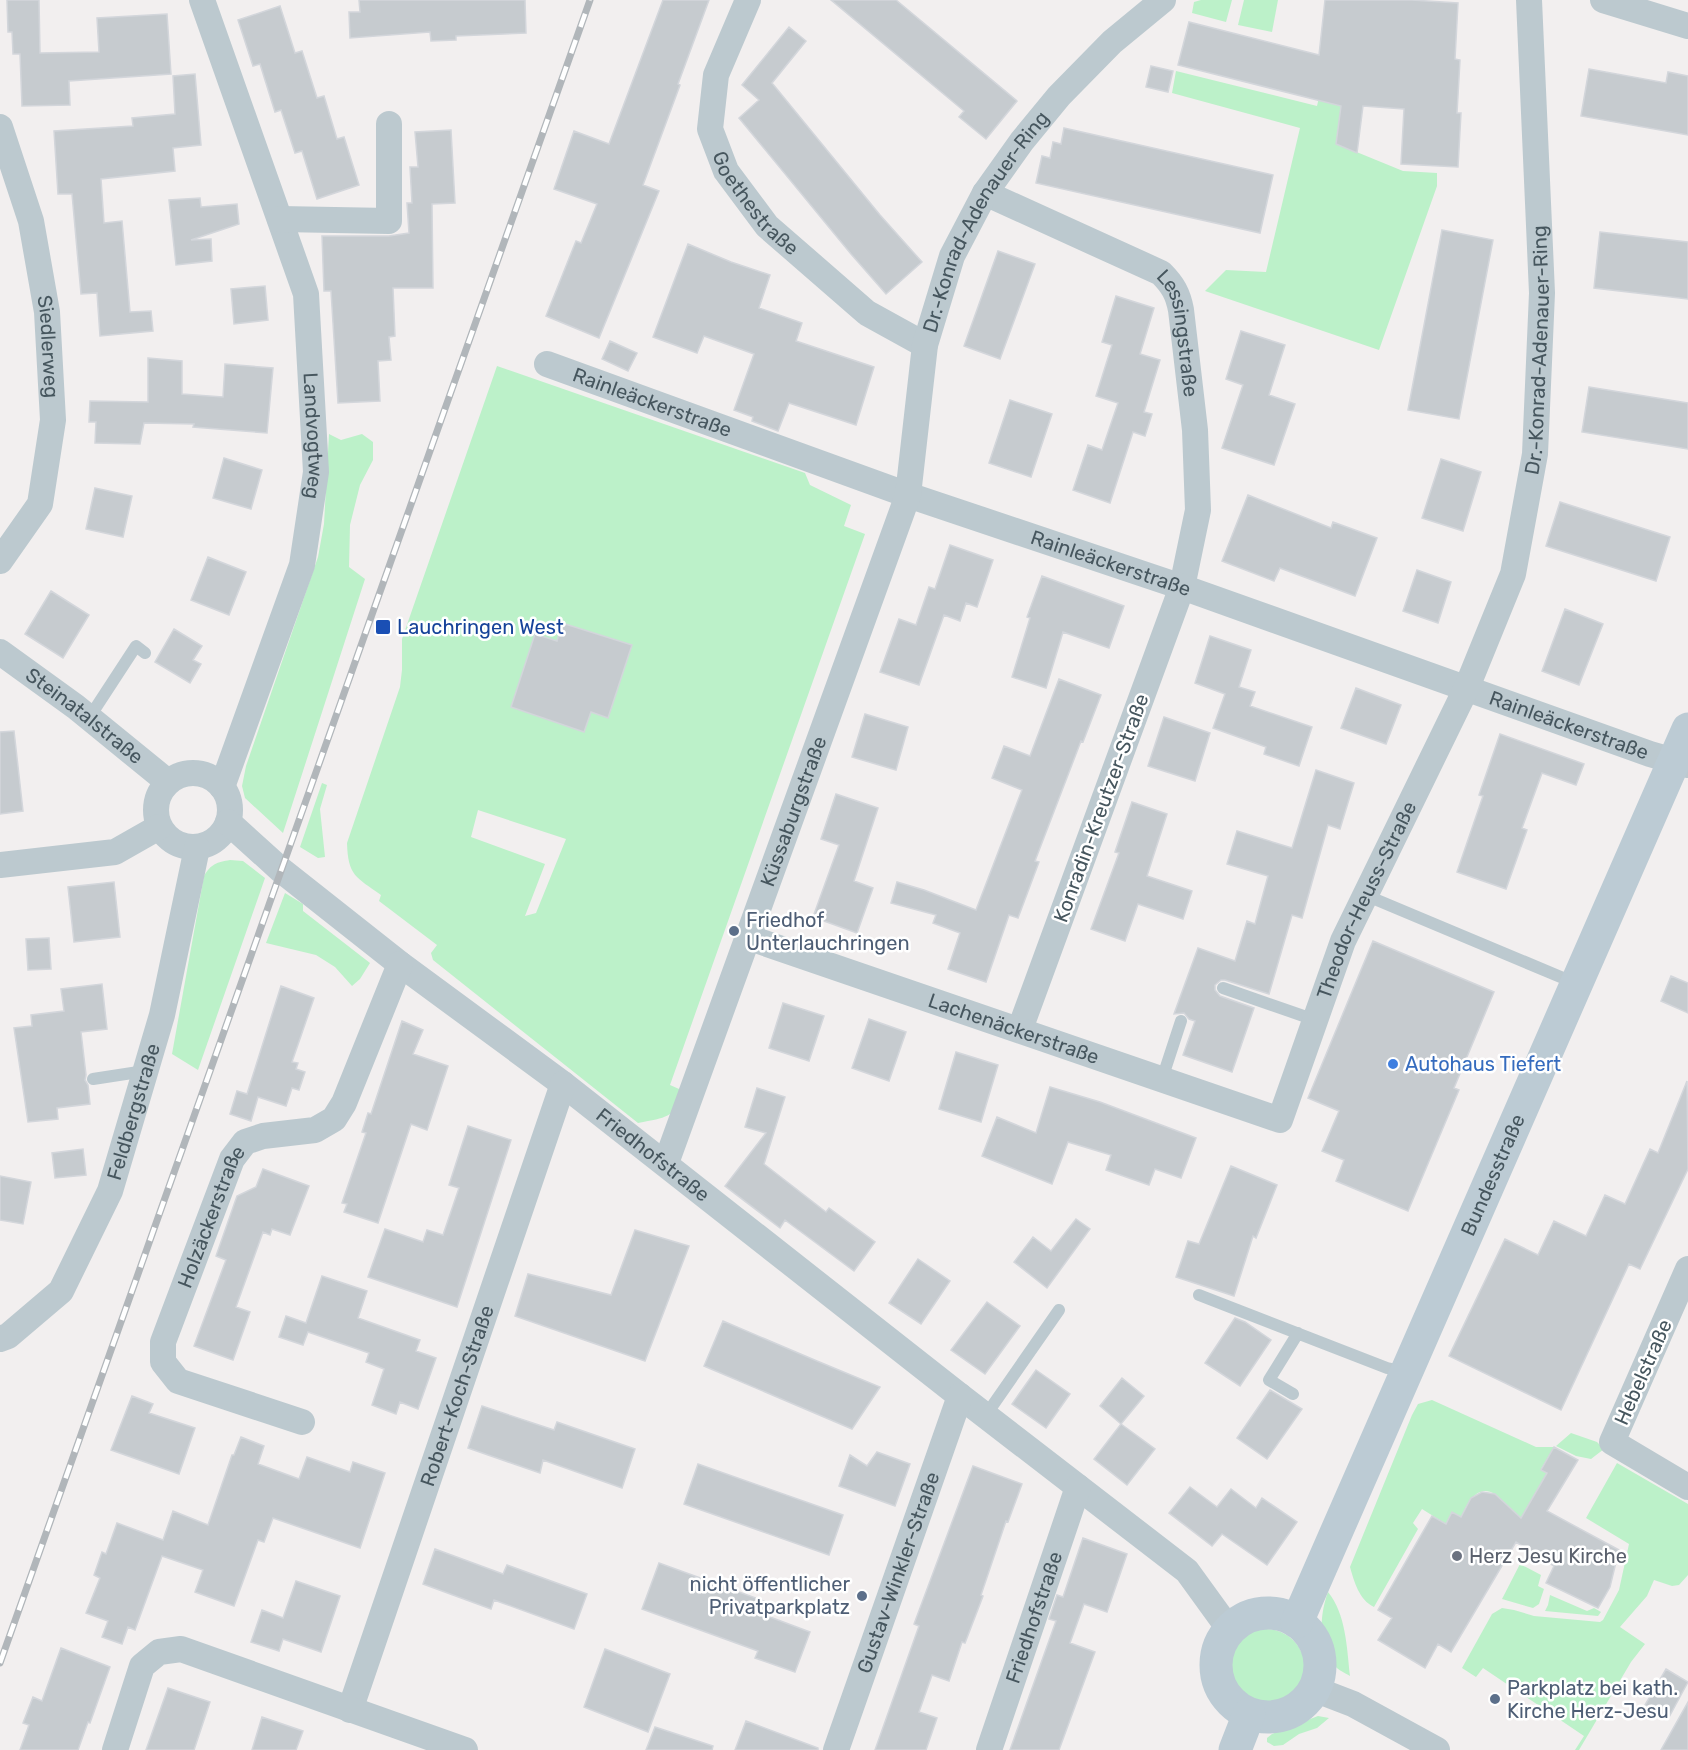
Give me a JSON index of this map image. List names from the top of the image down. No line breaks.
{"streets":{"main road":["Bundesstraße"],"street":["Goethestraße","Dr.-Konrad-Adenauer-Ring","Lessingstraße","Siedlerweg","Rainleäckerstraße","Landvogtweg","Steinatalstraße","Konradin-Kreutzer-Straße","Küssaburgstraße","Theodor-Heuss-Straße","Lachenäckerstraße","Feldbergstraße","Friedhofstraße","Holzäckerstraße","Hebelstraße","Robert-Koch-Straße","Gustav-Winkler-Straße"]},"crossings":[["Goethestraße","Dr.-Konrad-Adenauer-Ring"],["Dr.-Konrad-Adenauer-Ring","Lessingstraße"],["Dr.-Konrad-Adenauer-Ring","Rainleäckerstraße"],["Dr.-Konrad-Adenauer-Ring","Küssaburgstraße"],["Dr.-Konrad-Adenauer-Ring","Theodor-Heuss-Straße"],["Lessingstraße","Rainleäckerstraße"],["Lessingstraße","Konradin-Kreutzer-Straße"],["Rainleäckerstraße","Konradin-Kreutzer-Straße"],["Rainleäckerstraße","Küssaburgstraße"],["Rainleäckerstraße","Theodor-Heuss-Straße"],["Rainleäckerstraße","Bundesstraße"],["Landvogtweg","Steinatalstraße"],["Landvogtweg","Feldbergstraße"],["Landvogtweg","Friedhofstraße"],["Steinatalstraße","Feldbergstraße"],["Steinatalstraße","Friedhofstraße"],["Konradin-Kreutzer-Straße","Lachenäckerstraße"],["Küssaburgstraße","Lachenäckerstraße"],["Küssaburgstraße","Friedhofstraße"],["Theodor-Heuss-Straße","Lachenäckerstraße"],["Feldbergstraße","Friedhofstraße"],["Friedhofstraße","Bundesstraße"],["Friedhofstraße","Holzäckerstraße"],["Friedhofstraße","Robert-Koch-Straße"],["Friedhofstraße","Gustav-Winkler-Straße"]],"places":{"transit":["Lauchringen West"],"other":["Friedhof Unterlauchringen","Autohaus Tiefert","Herz Jesu Kirche","nicht öffentlicher Privatparkplatz","Parkplatz bei kath. Kirche Herz-Jesu"]}}
